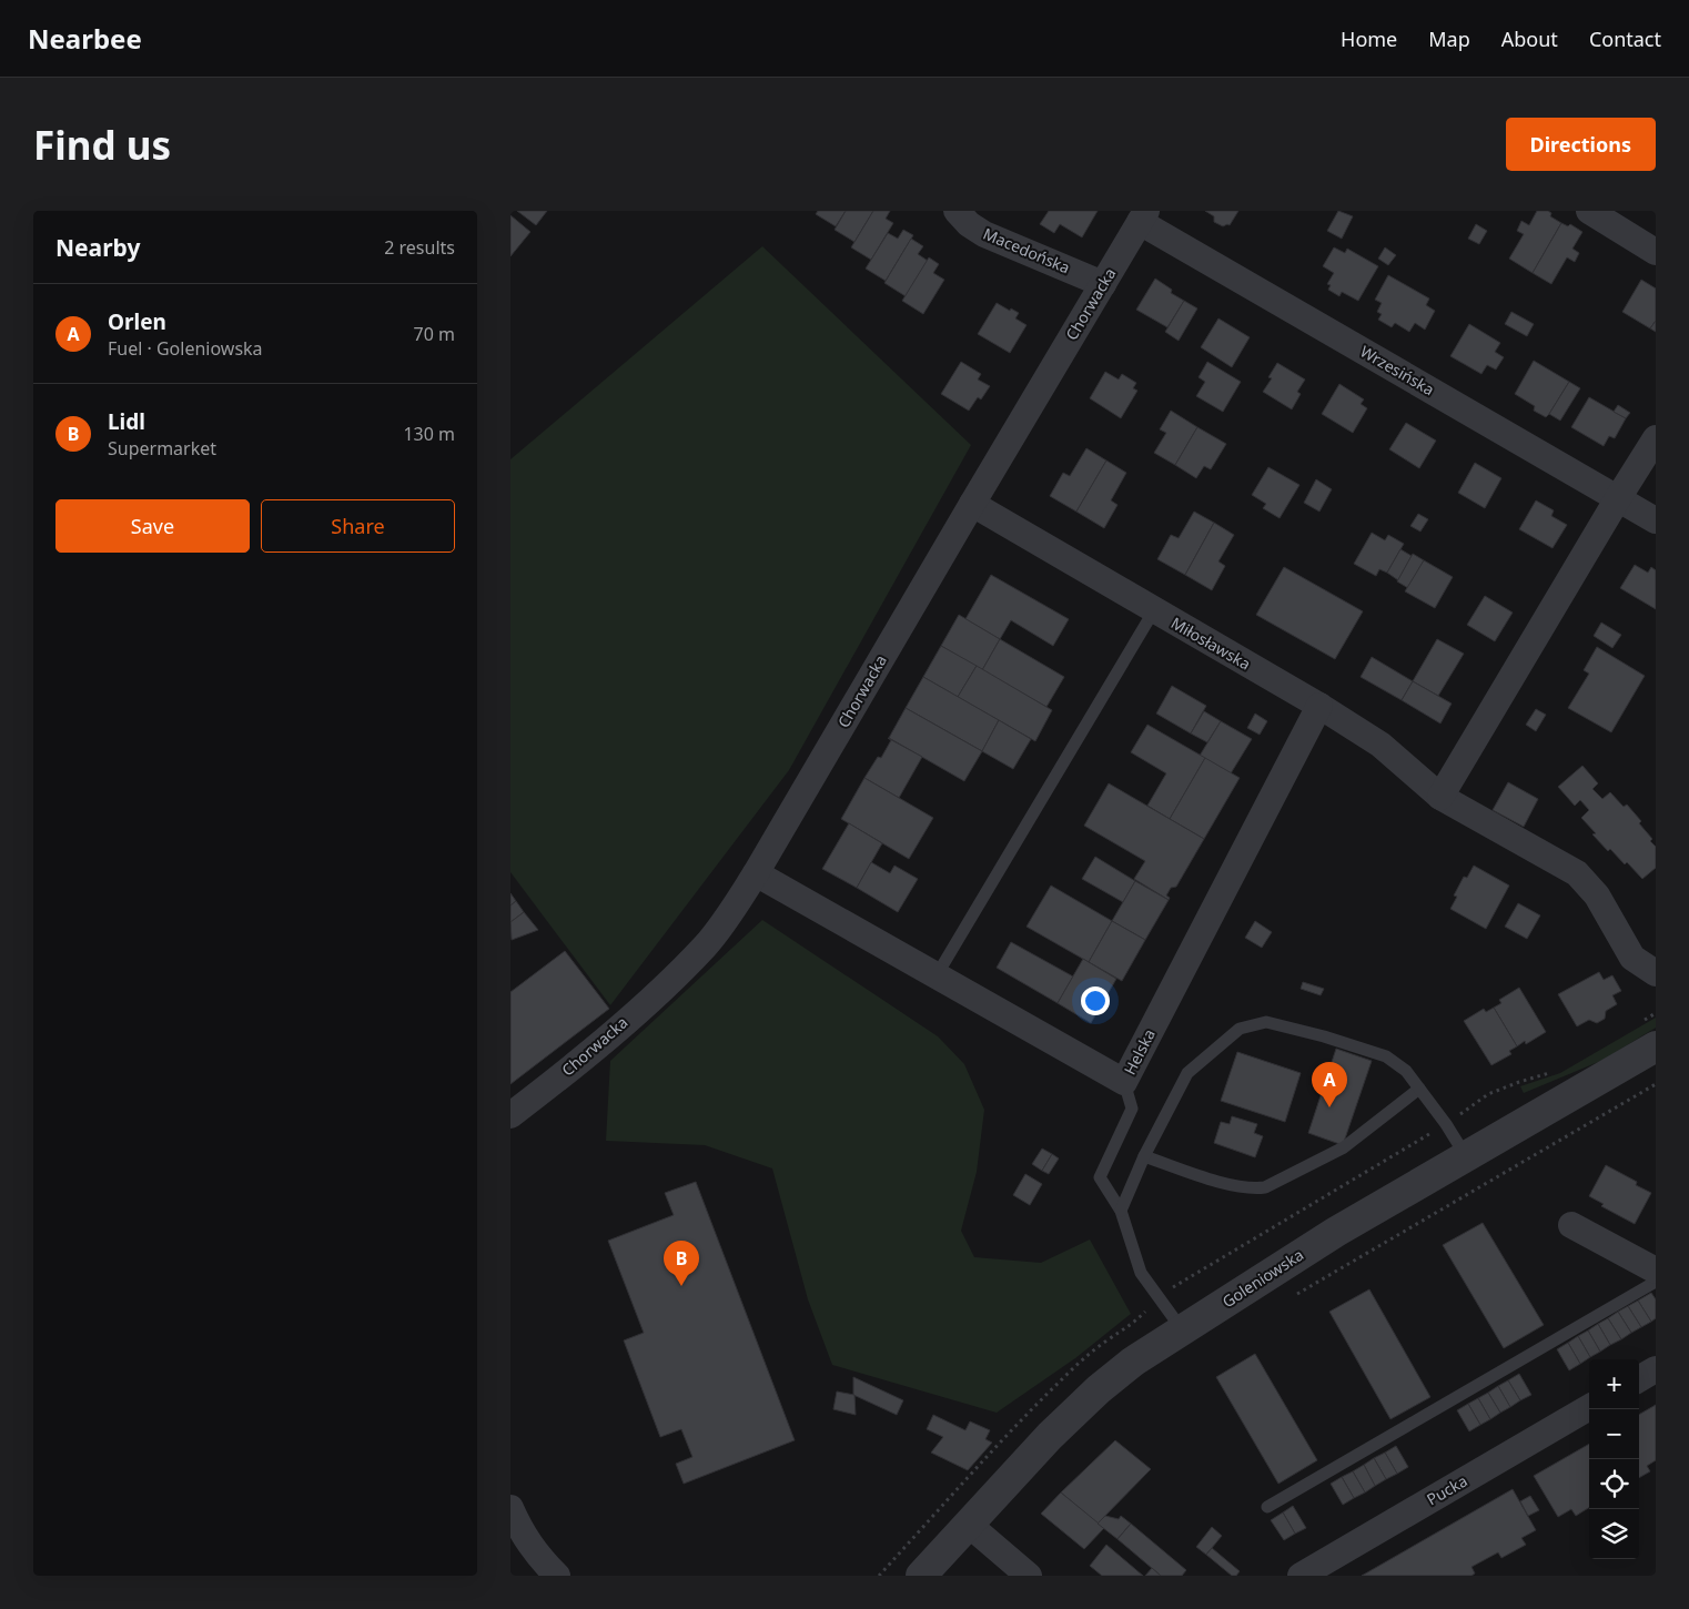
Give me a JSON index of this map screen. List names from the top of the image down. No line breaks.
{"streets":{"street":["Macedońska","Chorwacka","Wrzesińska","Miłosławska","Helska","Goleniowska","Pucka"]},"crossings":[["Macedońska","Chorwacka"],["Chorwacka","Wrzesińska"],["Chorwacka","Miłosławska"],["Chorwacka","Helska"],["Miłosławska","Helska"]],"page":{"header":"Nearbee","nav":["Home","Map","About","Contact"],"buttons":["Directions",["Save","Share"]],"title":"Find us","heading":["Nearby","2 results"],"list":[{"mark":"A","name":"Orlen","note":"Fuel · Goleniowska","value":"70 m"},{"mark":"B","name":"Lidl","note":"Supermarket","value":"130 m"}],"pins":["A","B"],"map_buttons":["+","−"]}}
